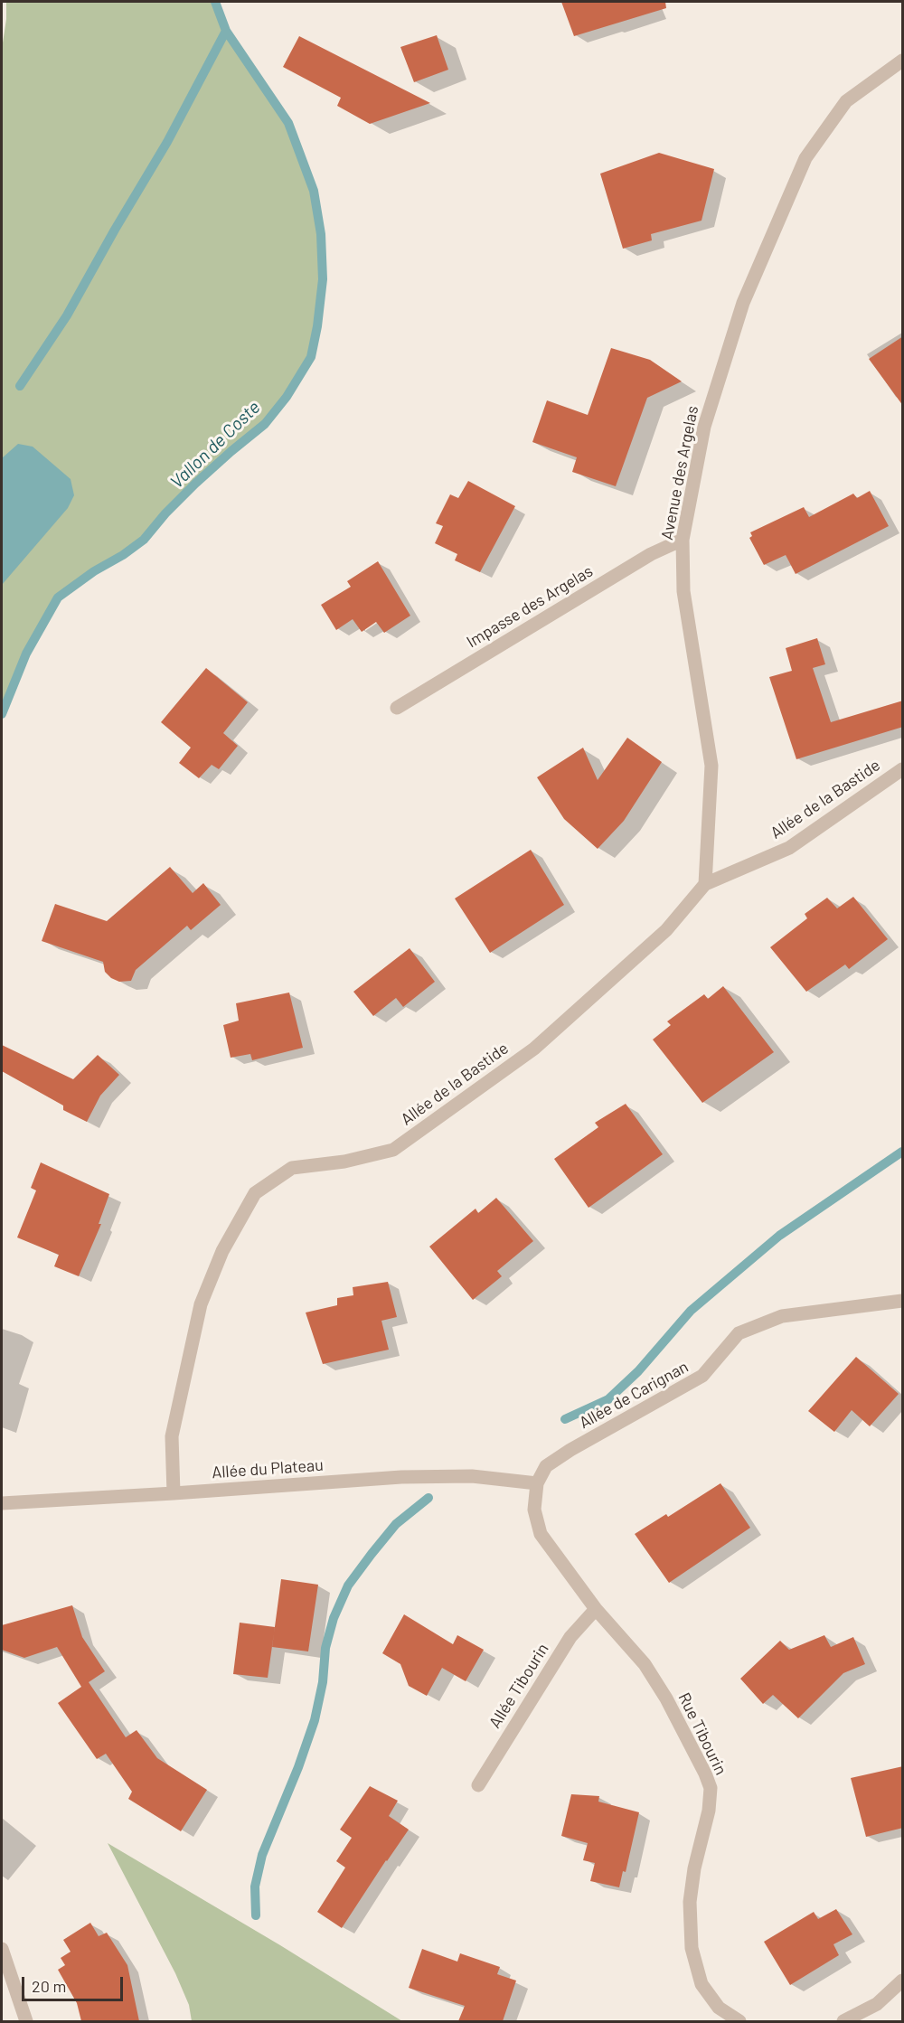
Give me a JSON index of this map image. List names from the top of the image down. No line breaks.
{"streets":{"street":["Avenue des Argelas","Impasse des Argelas","Allée de la Bastide","Allée de Carignan","Allée du Plateau","Allée Tibourin","Rue Tibourin"]},"crossings":[["Avenue des Argelas","Impasse des Argelas"],["Avenue des Argelas","Allée de la Bastide"],["Allée de la Bastide","Allée du Plateau"],["Allée de Carignan","Allée du Plateau"],["Allée de Carignan","Rue Tibourin"],["Allée du Plateau","Rue Tibourin"],["Allée Tibourin","Rue Tibourin"]],"water":["Vallon de Coste"],"scale_bar":"20 m"}
